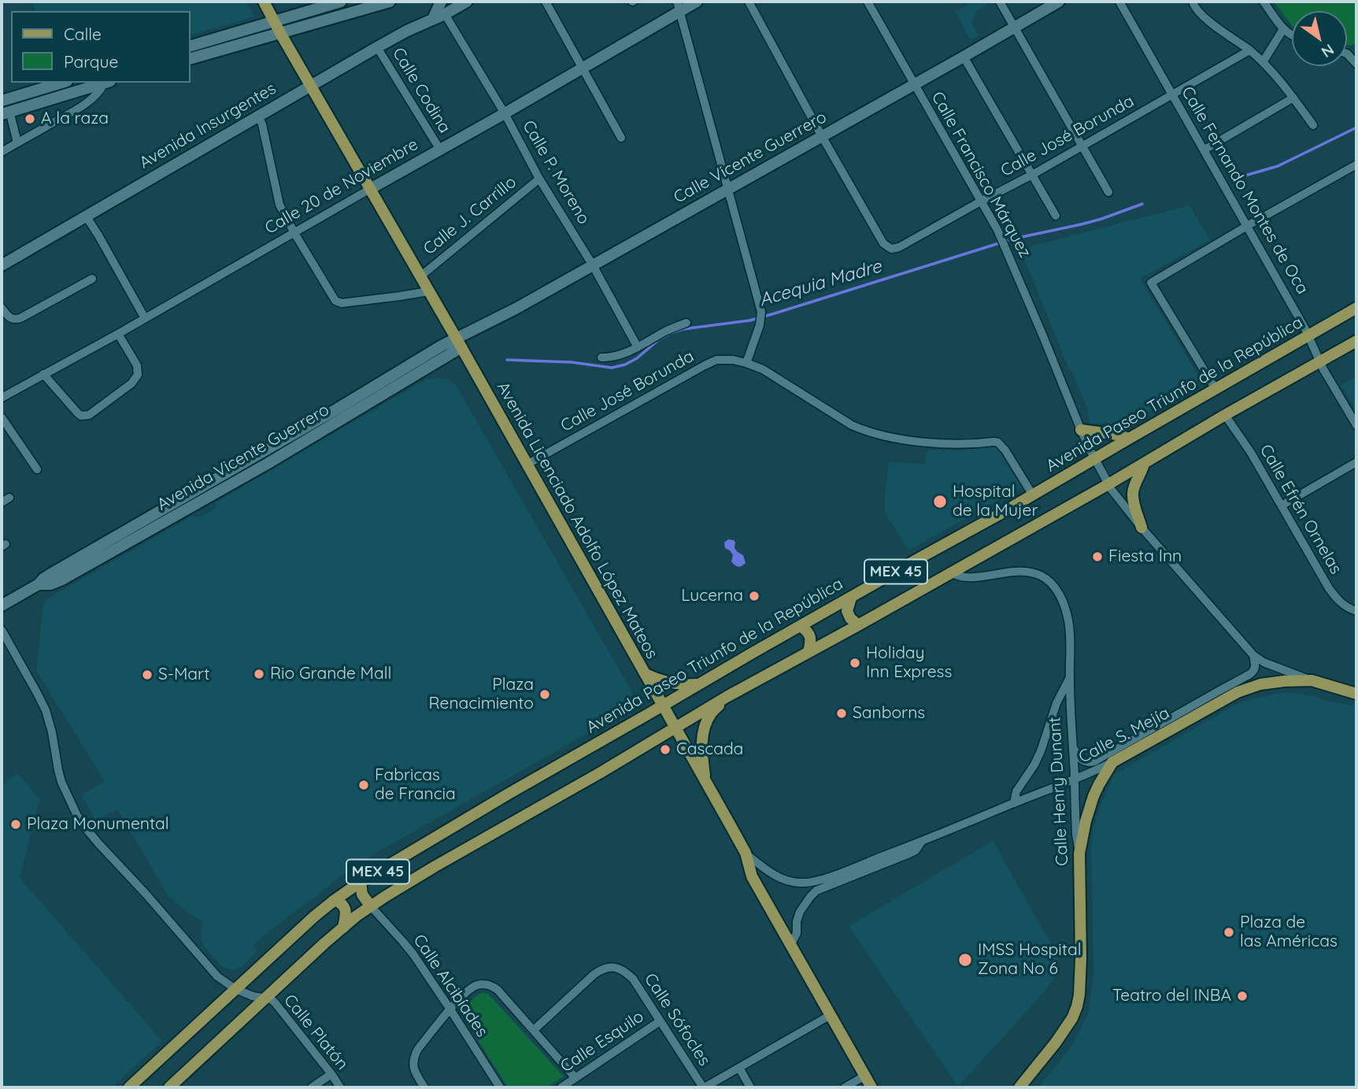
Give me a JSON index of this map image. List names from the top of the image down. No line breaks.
{"streets":{"main road":["Avenida Insurgentes","Calle Vicente Guerrero","Calle 20 de Noviembre","Avenida Paseo Triunfo de la República","Avenida Vicente Guerrero","Avenida Licenciado Adolfo López Mateos","MEX 45","Calle S. Mejía","Calle Henry Dunant"],"street":["Calle Codina","Calle José Borunda","Calle P. Moreno","Calle Francisco Márquez","Calle Fernando Montes de Oca","Calle J. Carrillo","Calle Efrén Ornelas","Calle Alcibíades","Calle Sófocles","Calle Platón","Calle Esquilo"]},"crossings":[["Calle Codina","Avenida Insurgentes"],["Calle Codina","Calle 20 de Noviembre"],["Avenida Insurgentes","Calle P. Moreno"],["Avenida Insurgentes","Avenida Licenciado Adolfo López Mateos"],["Calle José Borunda","Calle Vicente Guerrero"],["Calle José Borunda","Calle Francisco Márquez"],["Calle José Borunda","Calle Fernando Montes de Oca"],["Calle José Borunda","Avenida Paseo Triunfo de la República"],["Calle José Borunda","Avenida Licenciado Adolfo López Mateos"],["Calle Vicente Guerrero","Calle P. Moreno"],["Calle Vicente Guerrero","Calle Francisco Márquez"],["Calle Vicente Guerrero","Avenida Vicente Guerrero"],["Calle Vicente Guerrero","Avenida Licenciado Adolfo López Mateos"],["Calle P. Moreno","Calle 20 de Noviembre"],["Calle P. Moreno","Calle J. Carrillo"],["Calle Francisco Márquez","Avenida Paseo Triunfo de la República"],["Calle Francisco Márquez","MEX 45"],["Calle 20 de Noviembre","Avenida Licenciado Adolfo López Mateos"],["Calle Fernando Montes de Oca","Avenida Paseo Triunfo de la República"],["Calle Fernando Montes de Oca","MEX 45"],["Calle J. Carrillo","Avenida Licenciado Adolfo López Mateos"],["Avenida Paseo Triunfo de la República","Avenida Licenciado Adolfo López Mateos"],["Avenida Vicente Guerrero","Avenida Licenciado Adolfo López Mateos"],["Calle Efrén Ornelas","MEX 45"],["Avenida Licenciado Adolfo López Mateos","MEX 45"],["Avenida Licenciado Adolfo López Mateos","Calle S. Mejía"],["MEX 45","Calle Henry Dunant"],["MEX 45","Calle Alcibíades"],["MEX 45","Calle Platón"],["Calle S. Mejía","Calle Henry Dunant"],["Calle Sófocles","Calle Esquilo"]],"water":["Acequia Madre"],"places":["A la raza","Hospital de la Mujer","Fiesta Inn","Lucerna","Holiday Inn Express","Rio Grande Mall","S-Mart","Plaza Renacimiento","Sanborns","Cascada","Fabricas de Francia","Plaza Monumental","Plaza de las Américas","IMSS Hospital Zona No 6","Teatro del INBA"],"legend":["Calle","Parque"],"north":"bottom right"}
